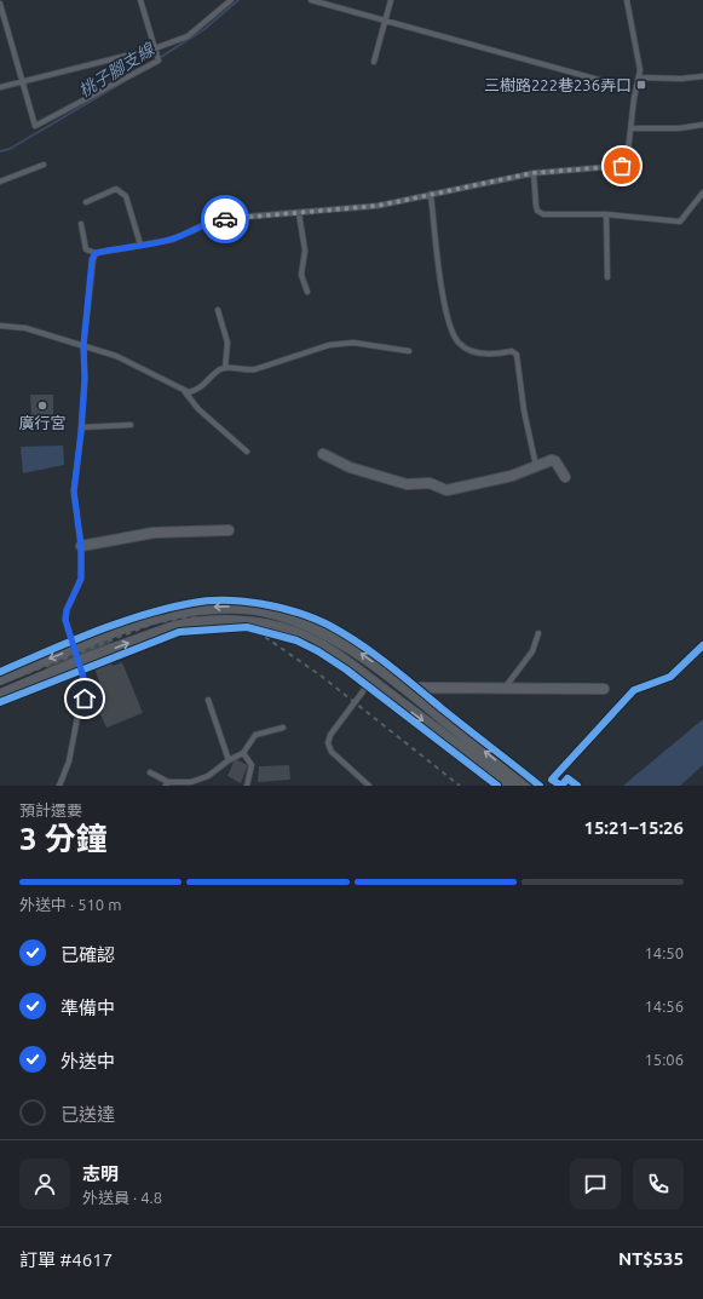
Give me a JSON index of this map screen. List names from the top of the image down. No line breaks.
{"water":["桃子腳支線"],"places":{"transit":["三樹路222巷236弄口"],"other":["廣行宮"]},"page":{"heading":["3 分鐘","預計還要","15:21–15:26"],"panel":["志明","外送員 · 4.8","訂單 #4617","NT$535"],"bar":"外送中 · 510 m","list":[["已確認","14:50"],["準備中","14:56"],["外送中","15:06"],"已送達"]}}
